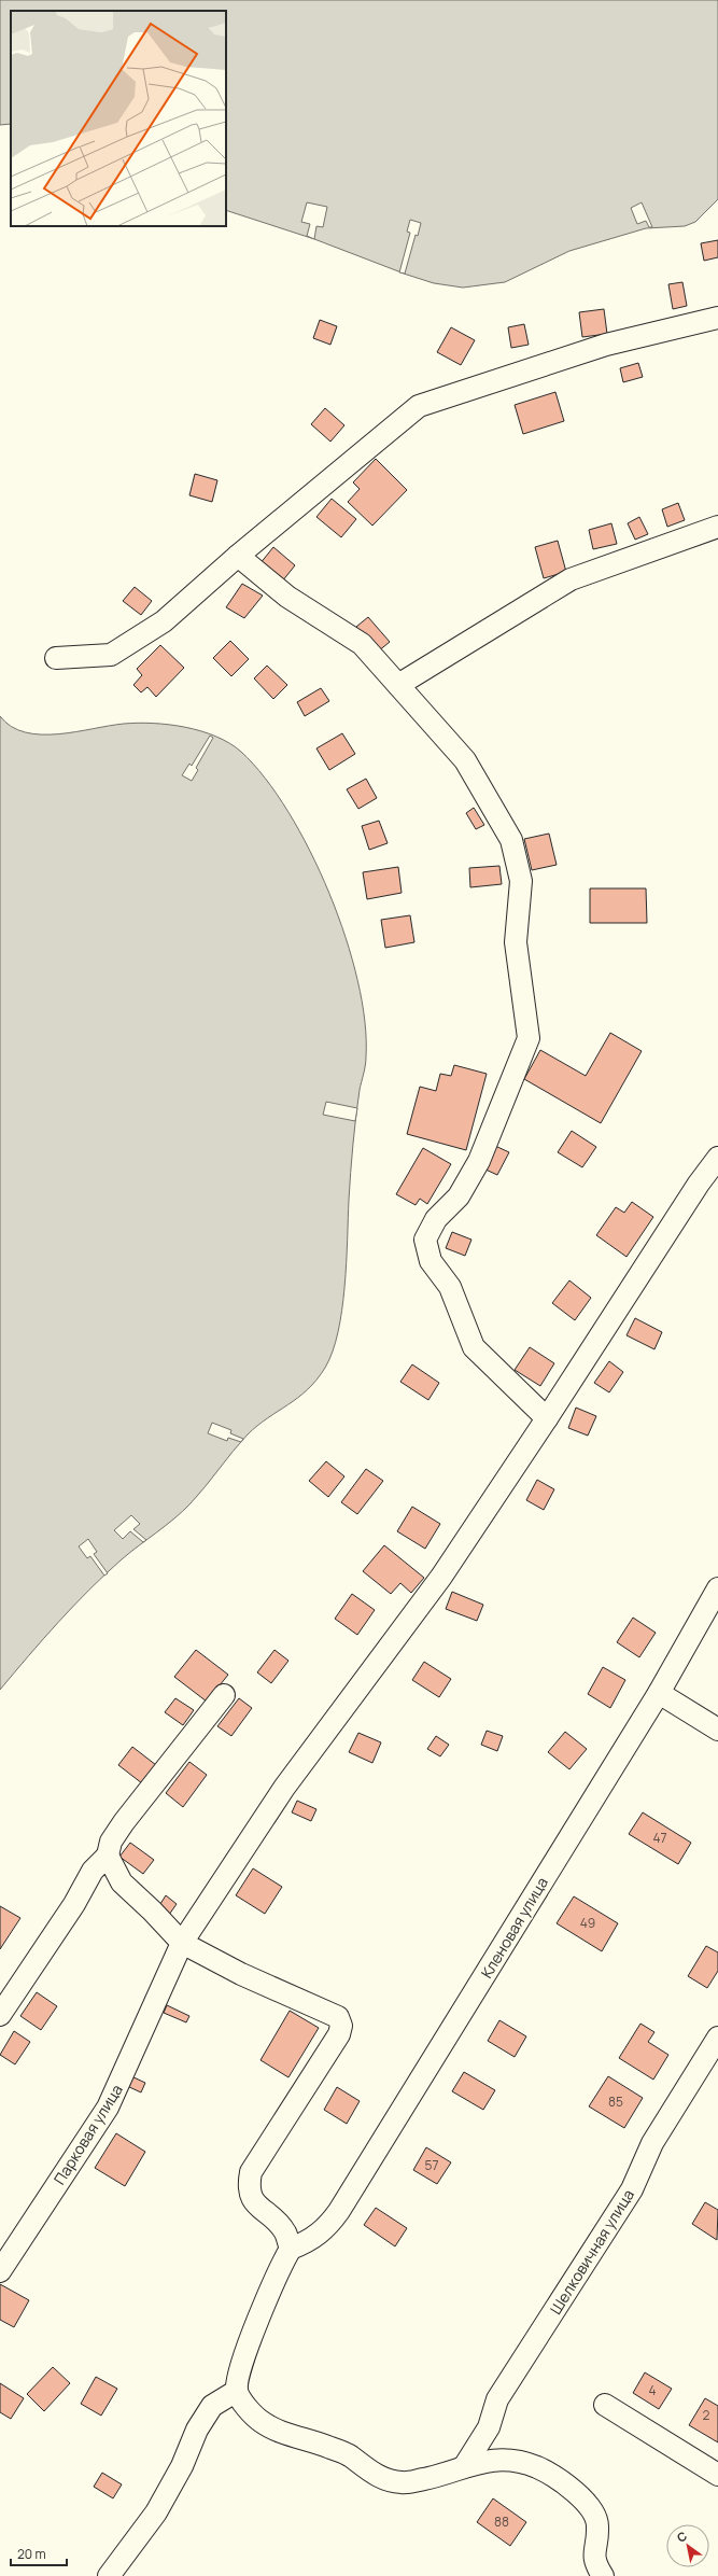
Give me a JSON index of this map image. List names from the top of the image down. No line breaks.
{"streets":{"street":["Кленовая улица","Парковая улица","Шелковичная улица"]},"house_numbers":["47","49","85","57","4","2","88"],"scale_bar":"20 m","north":"top left"}
